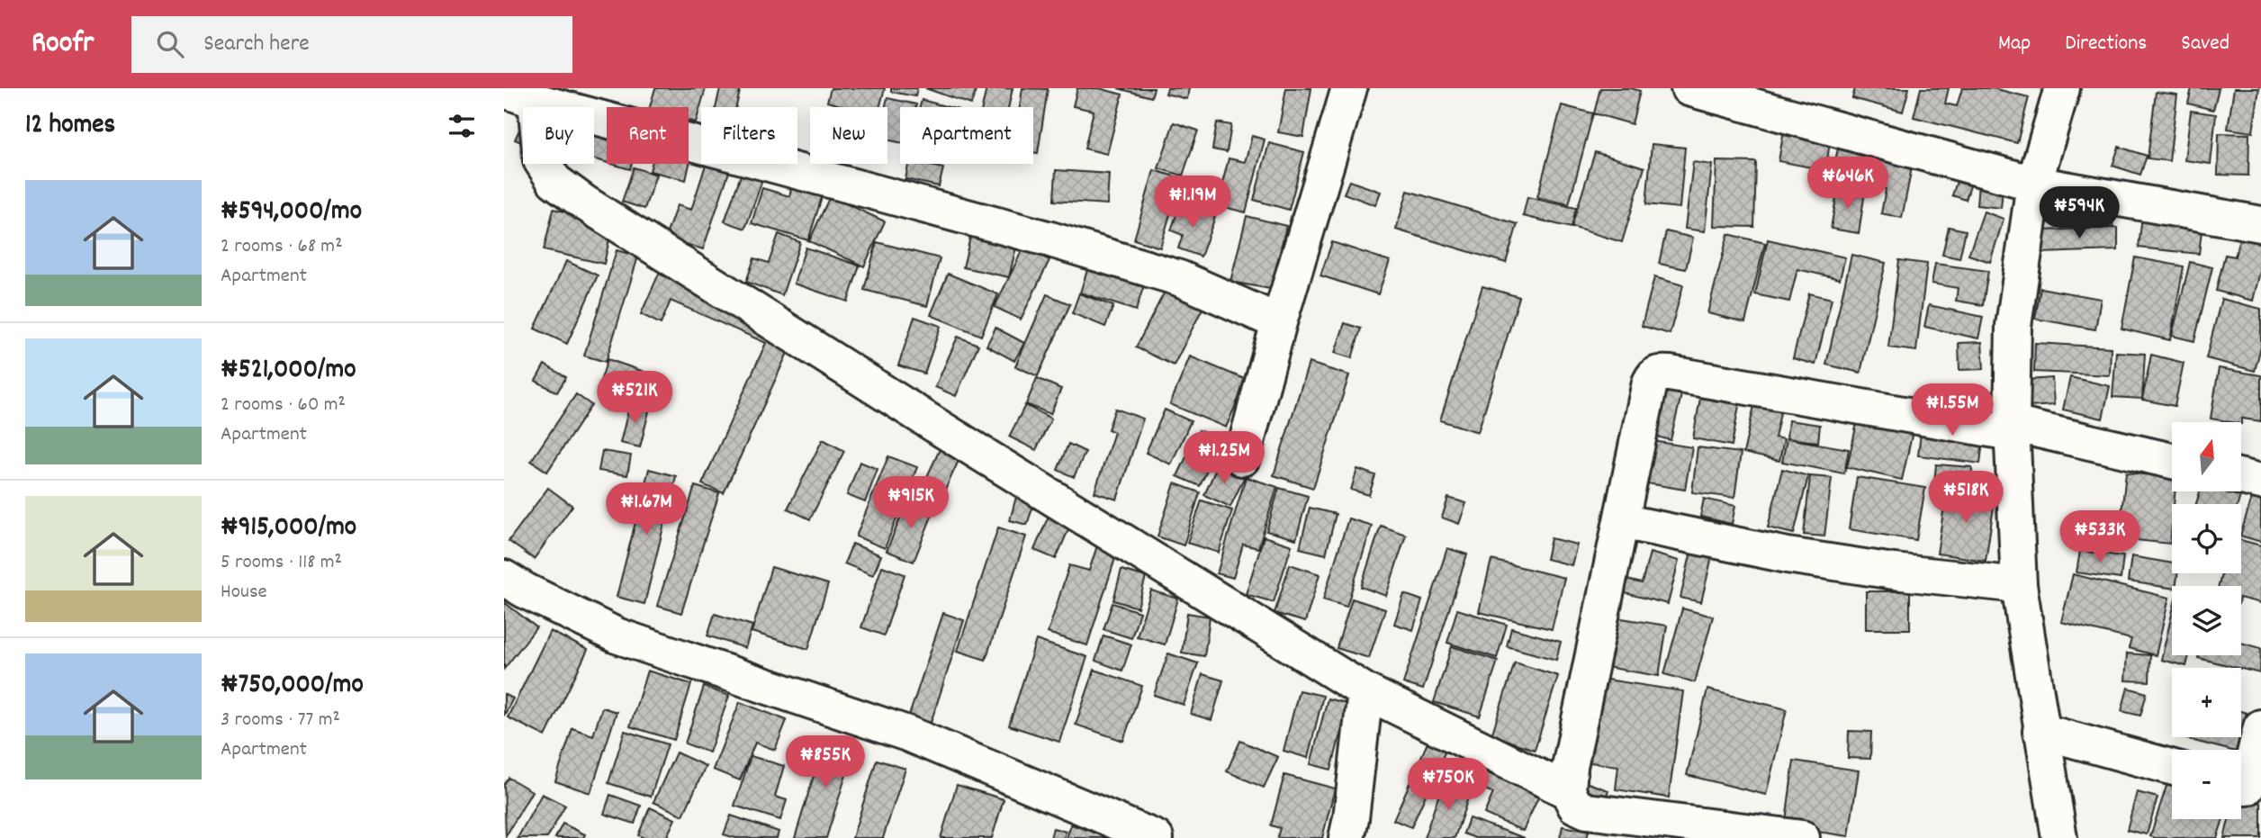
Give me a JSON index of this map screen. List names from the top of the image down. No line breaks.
{"north":"top","page":{"header":"Roofr","search":"Search here","nav":["Map","Directions","Saved"],"heading":"12 homes","chip":["Buy","Rent","Filters","New","Apartment"],"price":["₦646K","₦1.19M","₦594K","₦521K","₦1.55M","₦1.25M","₦518K","₦915K","₦1.67M","₦533K","₦855K","₦750K"],"list":[{"name":"₦594,000/mo","note":"2 rooms · 68 m² · Apartment"},{"name":"₦521,000/mo","note":"2 rooms · 60 m² · Apartment"},{"name":"₦915,000/mo","note":"5 rooms · 118 m² · House"},{"name":"₦750,000/mo","note":"3 rooms · 77 m² · Apartment"}],"map_buttons":["+","−"]}}
